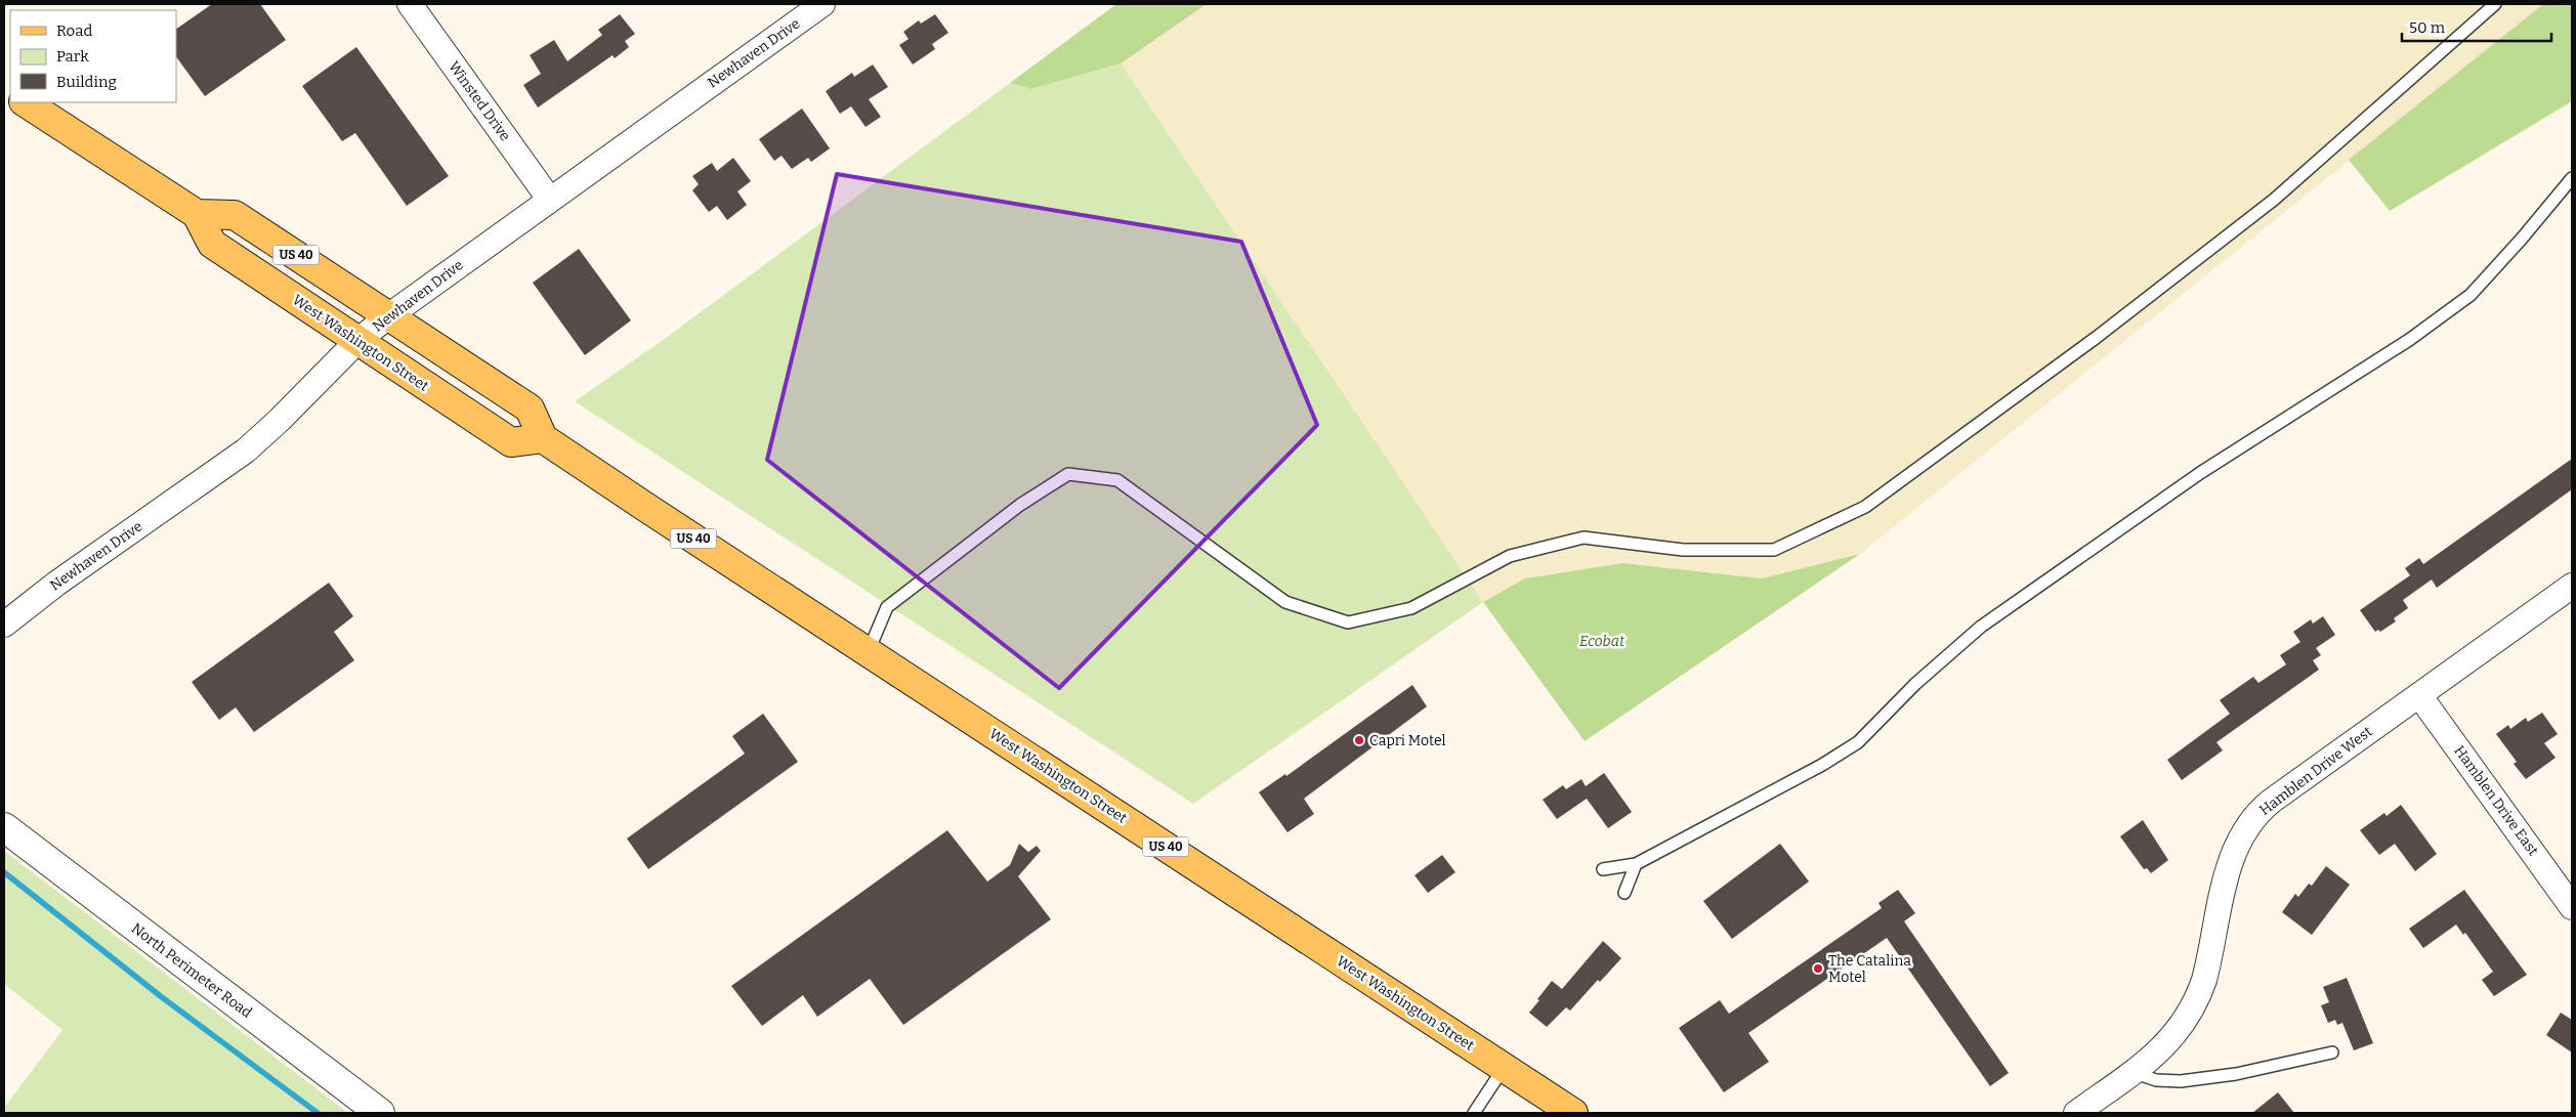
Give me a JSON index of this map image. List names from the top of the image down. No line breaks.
{"streets":{"main road":["US 40","West Washington Street"],"street":["Newhaven Drive","Winsted Drive","Hamblen Drive West","Hamblen Drive East","North Perimeter Road"]},"crossings":[["Newhaven Drive","Winsted Drive"],["Newhaven Drive","US 40"],["Newhaven Drive","West Washington Street"],["US 40","West Washington Street"],["Hamblen Drive West","Hamblen Drive East"]],"parks":["Ecobat"],"places":["Capri Motel","The Catalina Motel"],"legend":["Road","Park","Building"],"scale_bar":"50 m"}
